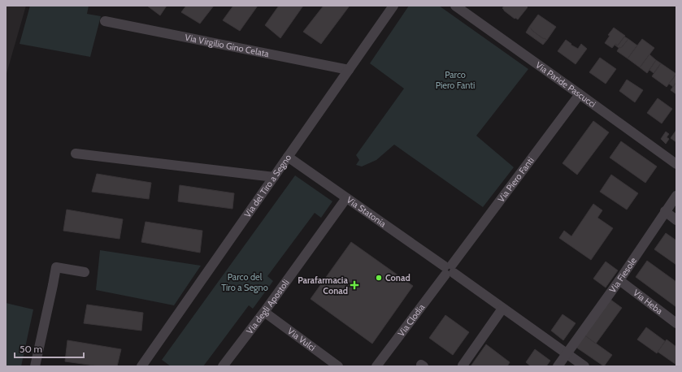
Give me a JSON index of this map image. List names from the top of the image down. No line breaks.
{"streets":{"street":["Via Virgilio Gino Celata","Via Paride Pascucci","Via Piero Fanti","Via del Tiro a Segno","Via Statonia","Via Fiesole","Via Heba","Via degli Apostoli","Via Clodia","Via Vulci"]},"crossings":[["Via Virgilio Gino Celata","Via del Tiro a Segno"],["Via Paride Pascucci","Via Piero Fanti"],["Via Piero Fanti","Via Statonia"],["Via Piero Fanti","Via Clodia"],["Via del Tiro a Segno","Via Statonia"],["Via Statonia","Via Fiesole"],["Via Statonia","Via degli Apostoli"],["Via Statonia","Via Clodia"],["Via Fiesole","Via Heba"],["Via degli Apostoli","Via Vulci"]],"parks":["Parco Piero Fanti","Parco del Tiro a Segno"],"places":{"other":["Conad"],"health":["Parafarmacia Conad"]},"scale_bar":"50 m"}
